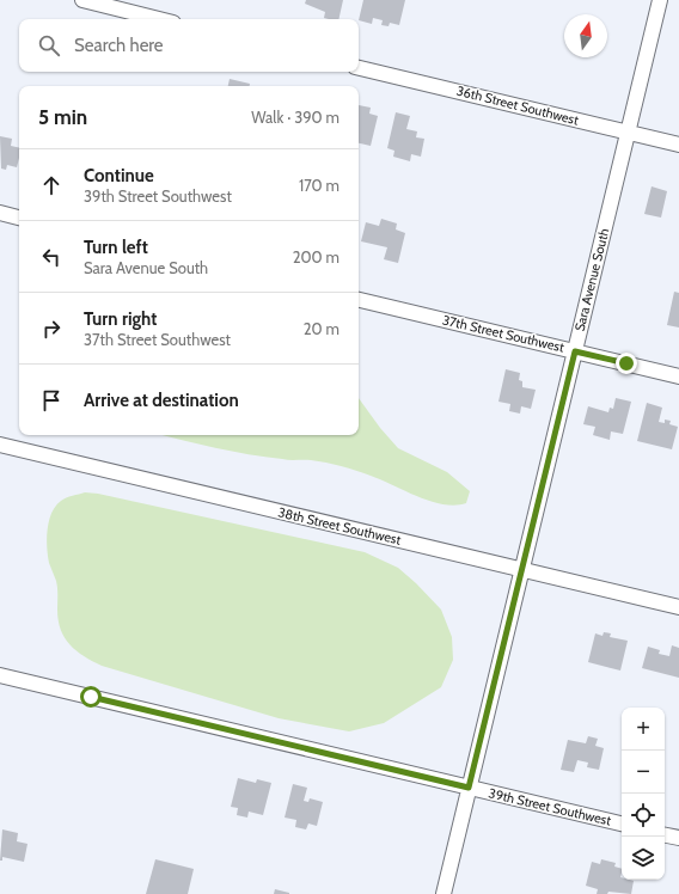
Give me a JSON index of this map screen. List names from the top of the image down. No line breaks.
{"streets":{"street":["36th Street Southwest","Sara Avenue South","37th Street Southwest","38th Street Southwest","39th Street Southwest"]},"crossings":[["36th Street Southwest","Sara Avenue South"],["Sara Avenue South","37th Street Southwest"],["Sara Avenue South","38th Street Southwest"],["Sara Avenue South","39th Street Southwest"]],"north":"top","page":{"search":"Search here","heading":["5 min","Walk · 390 m"],"list":[["Continue","39th Street Southwest","170 m"],["Turn left","Sara Avenue South","200 m"],["Turn right","37th Street Southwest","20 m"],"Arrive at destination"],"map_buttons":["+","−"]}}
